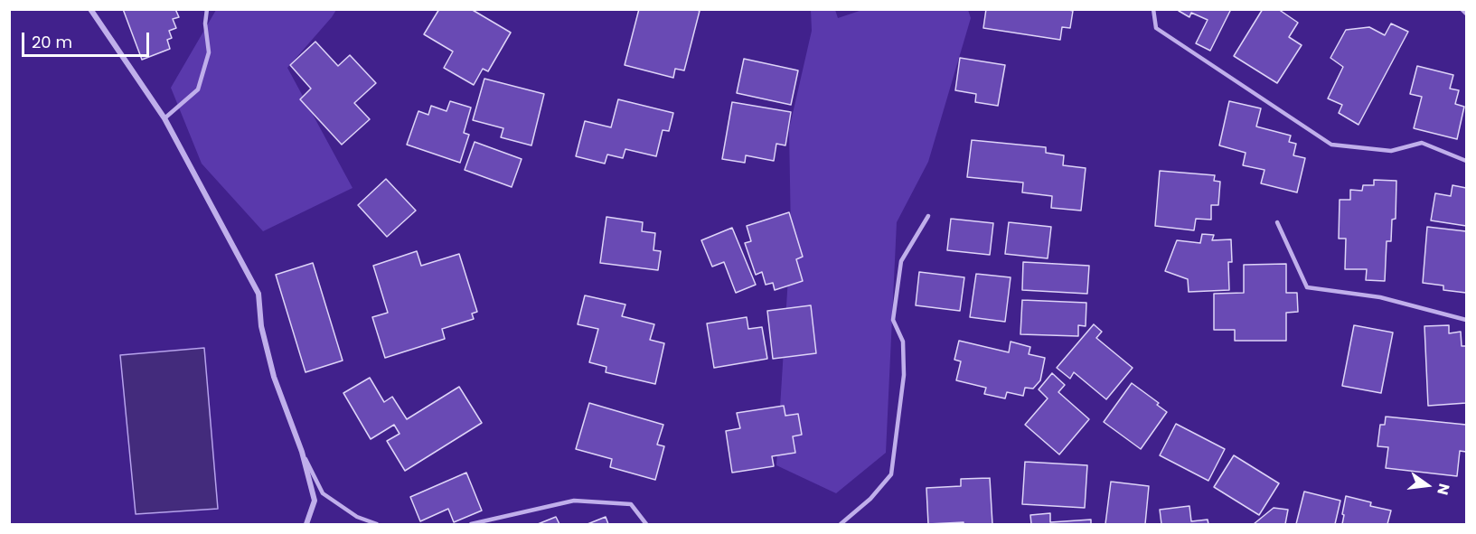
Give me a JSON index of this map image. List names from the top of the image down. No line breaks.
{"scale_bar":"20 m","north":"right"}
